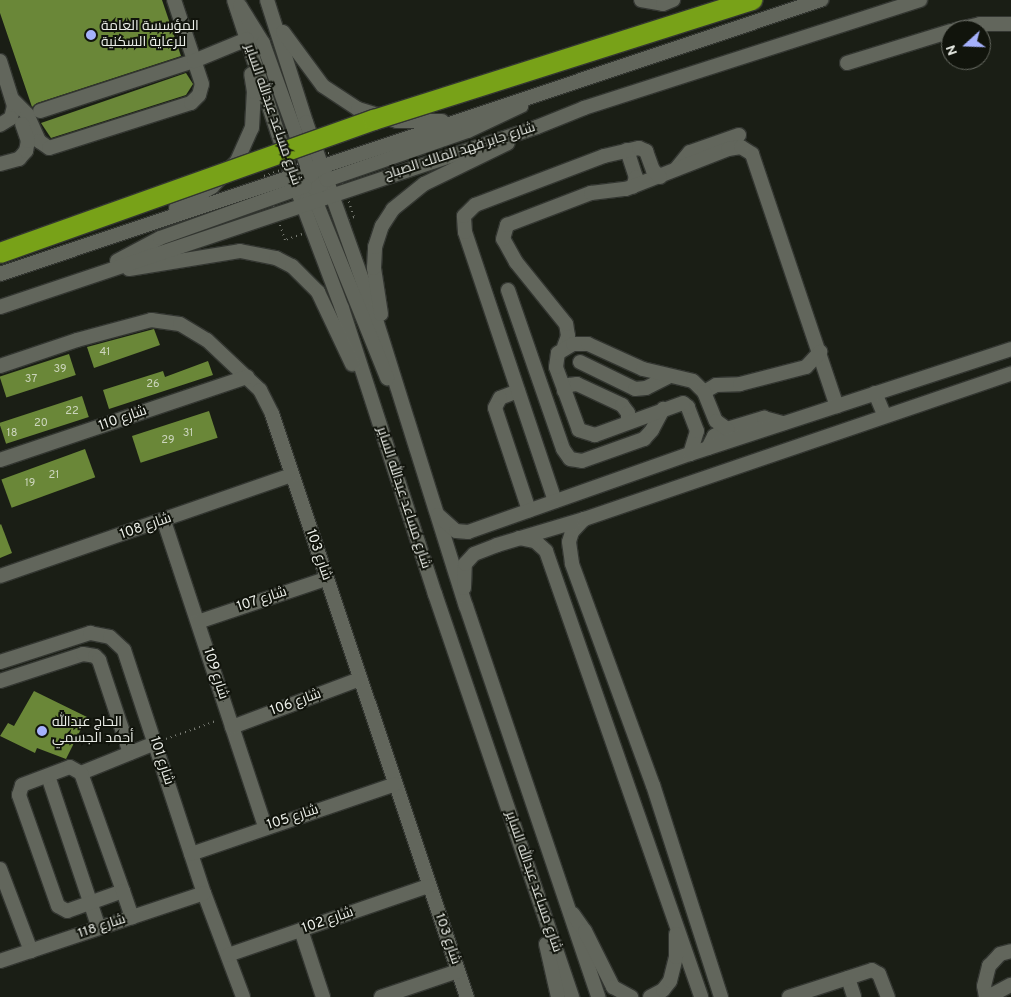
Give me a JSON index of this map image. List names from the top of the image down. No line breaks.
{"streets":{"street":["شارع مساعد عبدالله الساير","شارع جابر فهد المالك الصباح","شارع 110","شارع 108","شارع 103","شارع 107","شارع 109","شارع 106","شارع 101","شارع 105","شارع 102","شارع 118"]},"crossings":[["شارع مساعد عبدالله الساير","شارع جابر فهد المالك الصباح"],["شارع 110","شارع 103"],["شارع 108","شارع 103"],["شارع 108","شارع 109"],["شارع 103","شارع 107"],["شارع 103","شارع 106"],["شارع 103","شارع 105"],["شارع 103","شارع 102"],["شارع 107","شارع 109"],["شارع 109","شارع 106"],["شارع 109","شارع 105"],["شارع 101","شارع 105"],["شارع 101","شارع 102"],["شارع 101","شارع 118"]],"places":["المؤسسة العامة للرعاية السكنية","الحاج عبدالله أحمد الجسمي"],"house_numbers":["41","39","37","26","22","20","18","31","29","21","19"],"north":"left"}
